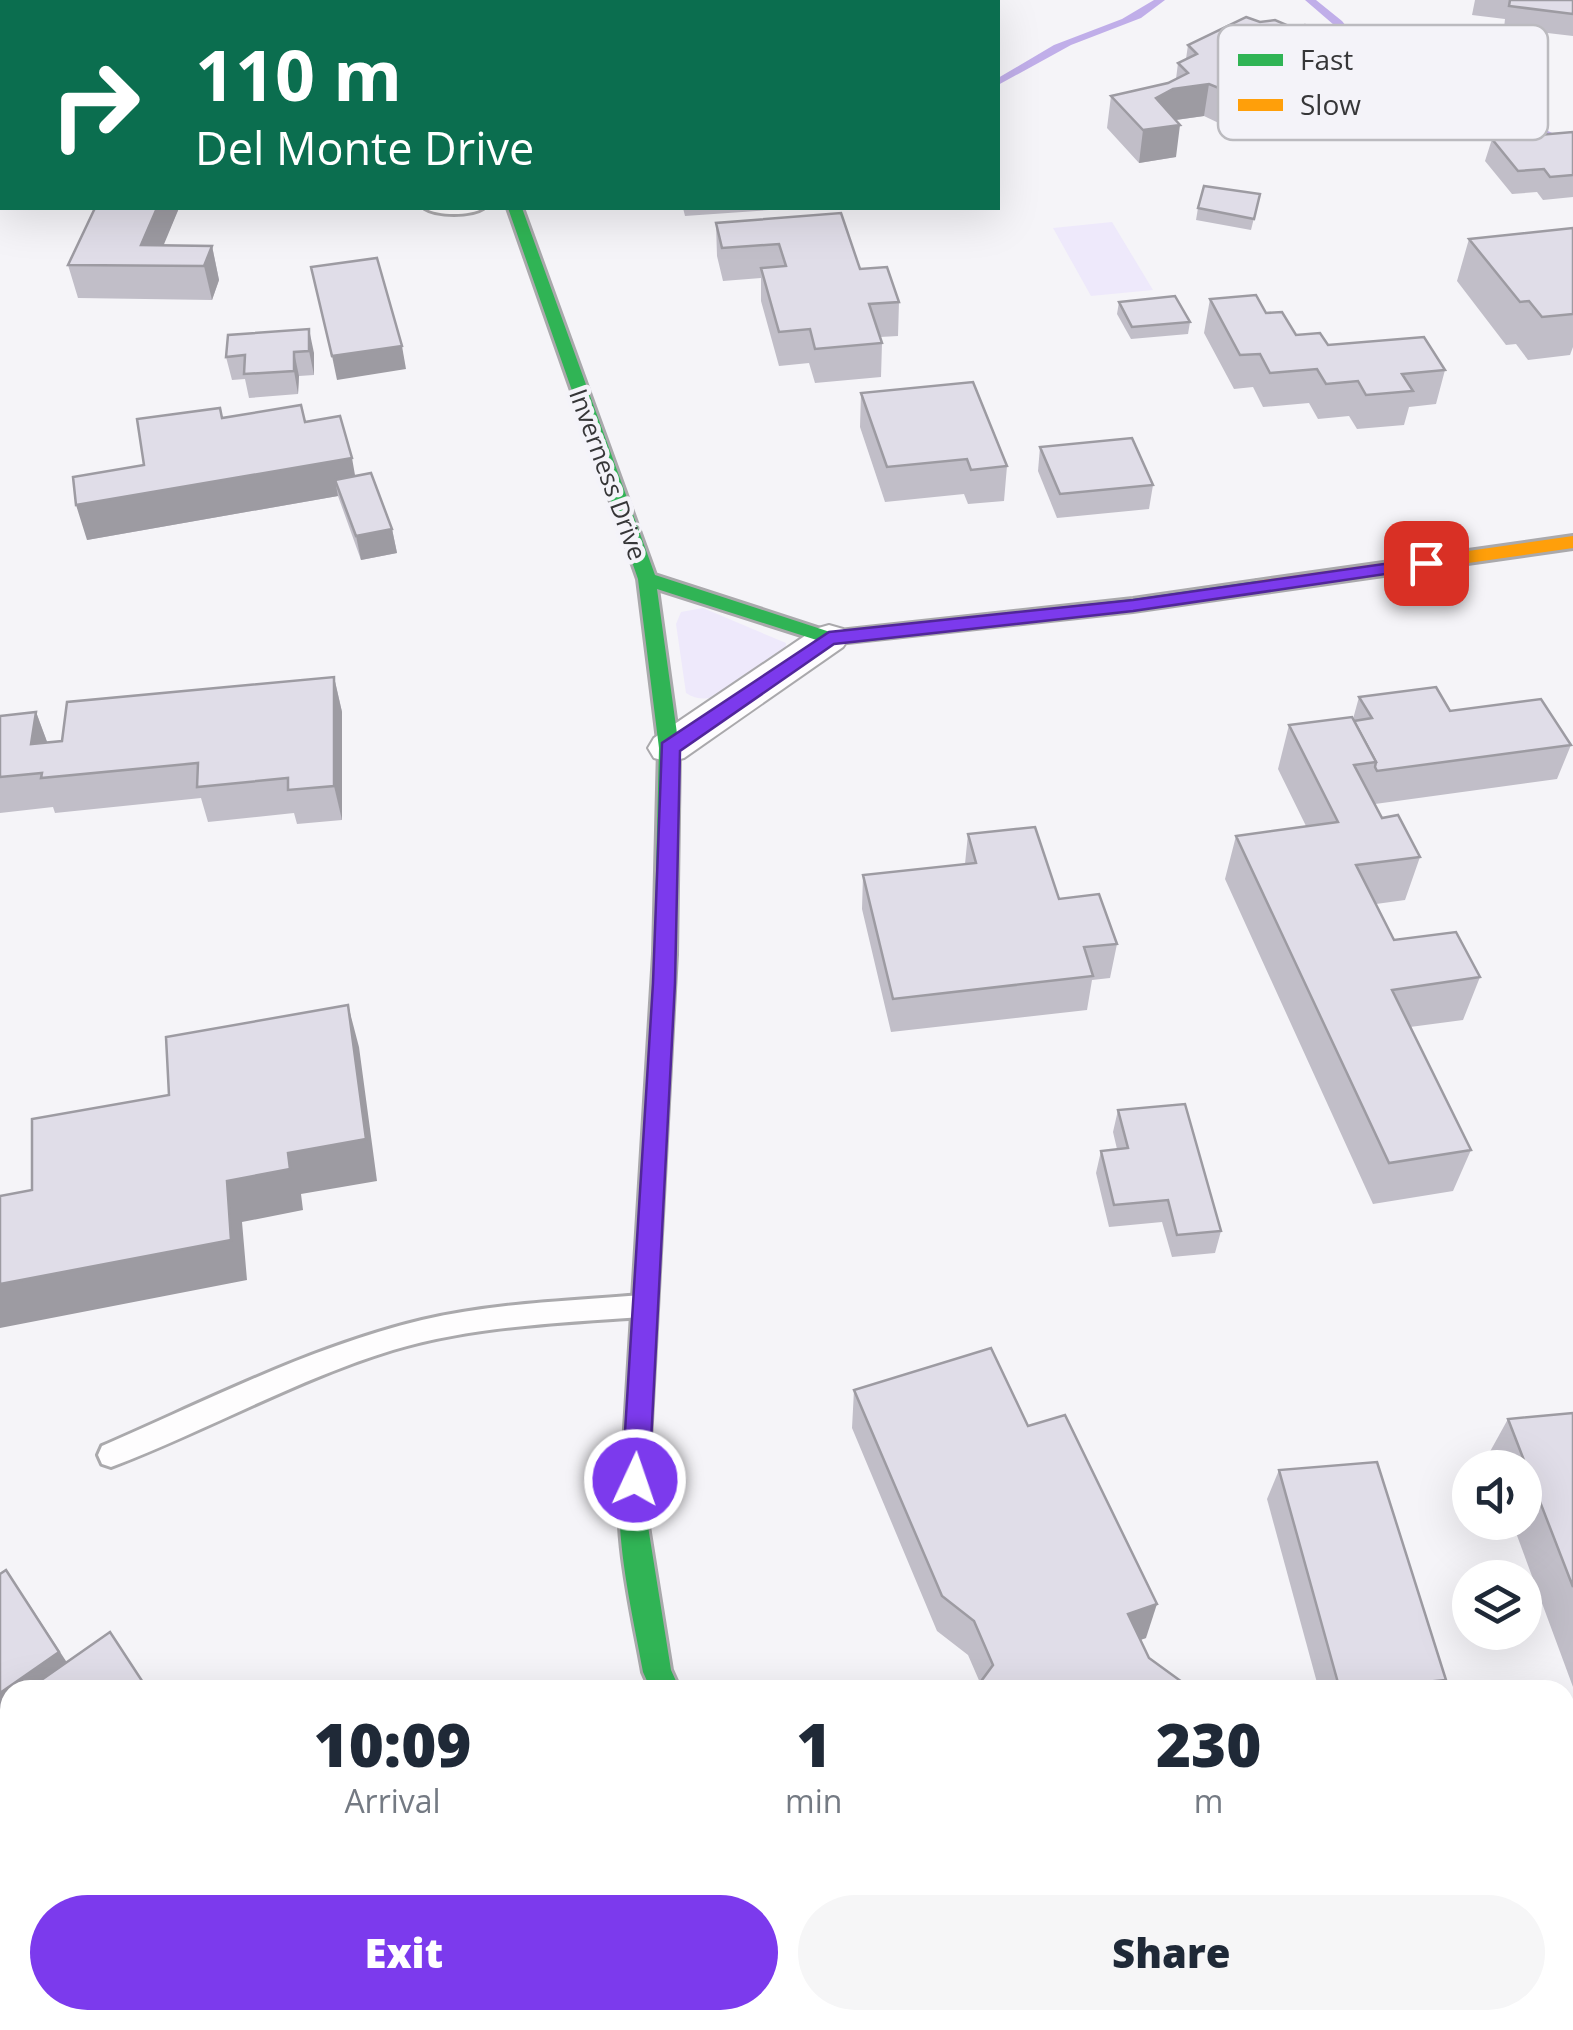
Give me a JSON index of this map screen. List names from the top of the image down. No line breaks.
{"streets":{"street":["Inverness Drive"]},"legend":["Fast","Slow"],"page":{"turn":["110 m","Del Monte Drive"],"eta":["10:09","Arrival","1","min","230","m"],"buttons":["Exit","Share"]}}
